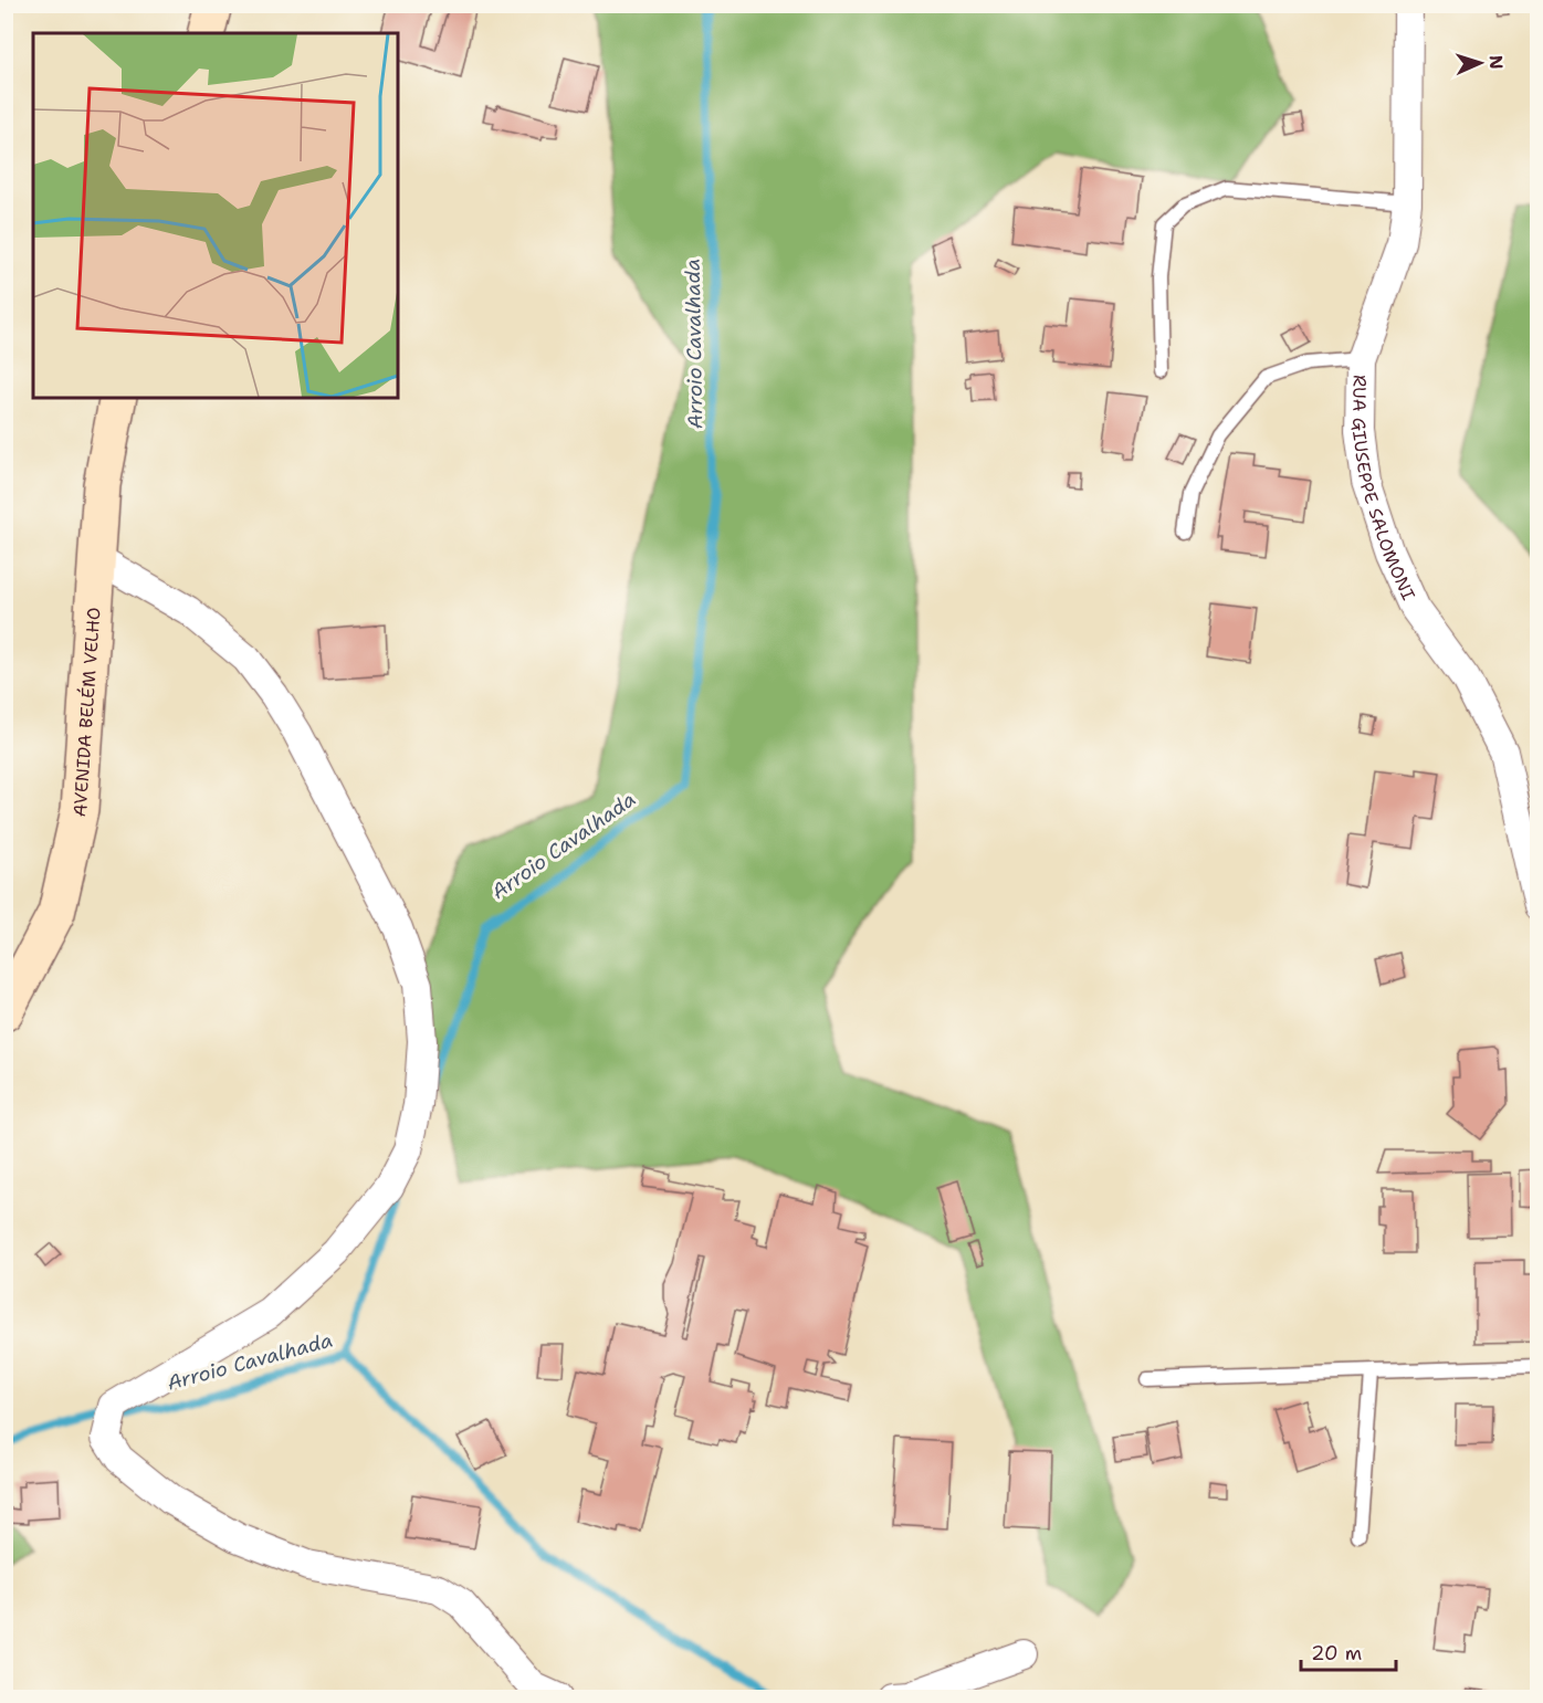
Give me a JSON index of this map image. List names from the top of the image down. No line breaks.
{"streets":{"main road":["AVENIDA BELÉM VELHO"],"street":["RUA GIUSEPPE SALOMONI"]},"water":["Arroio Cavalhada"],"scale_bar":"20 m","north":"right"}
